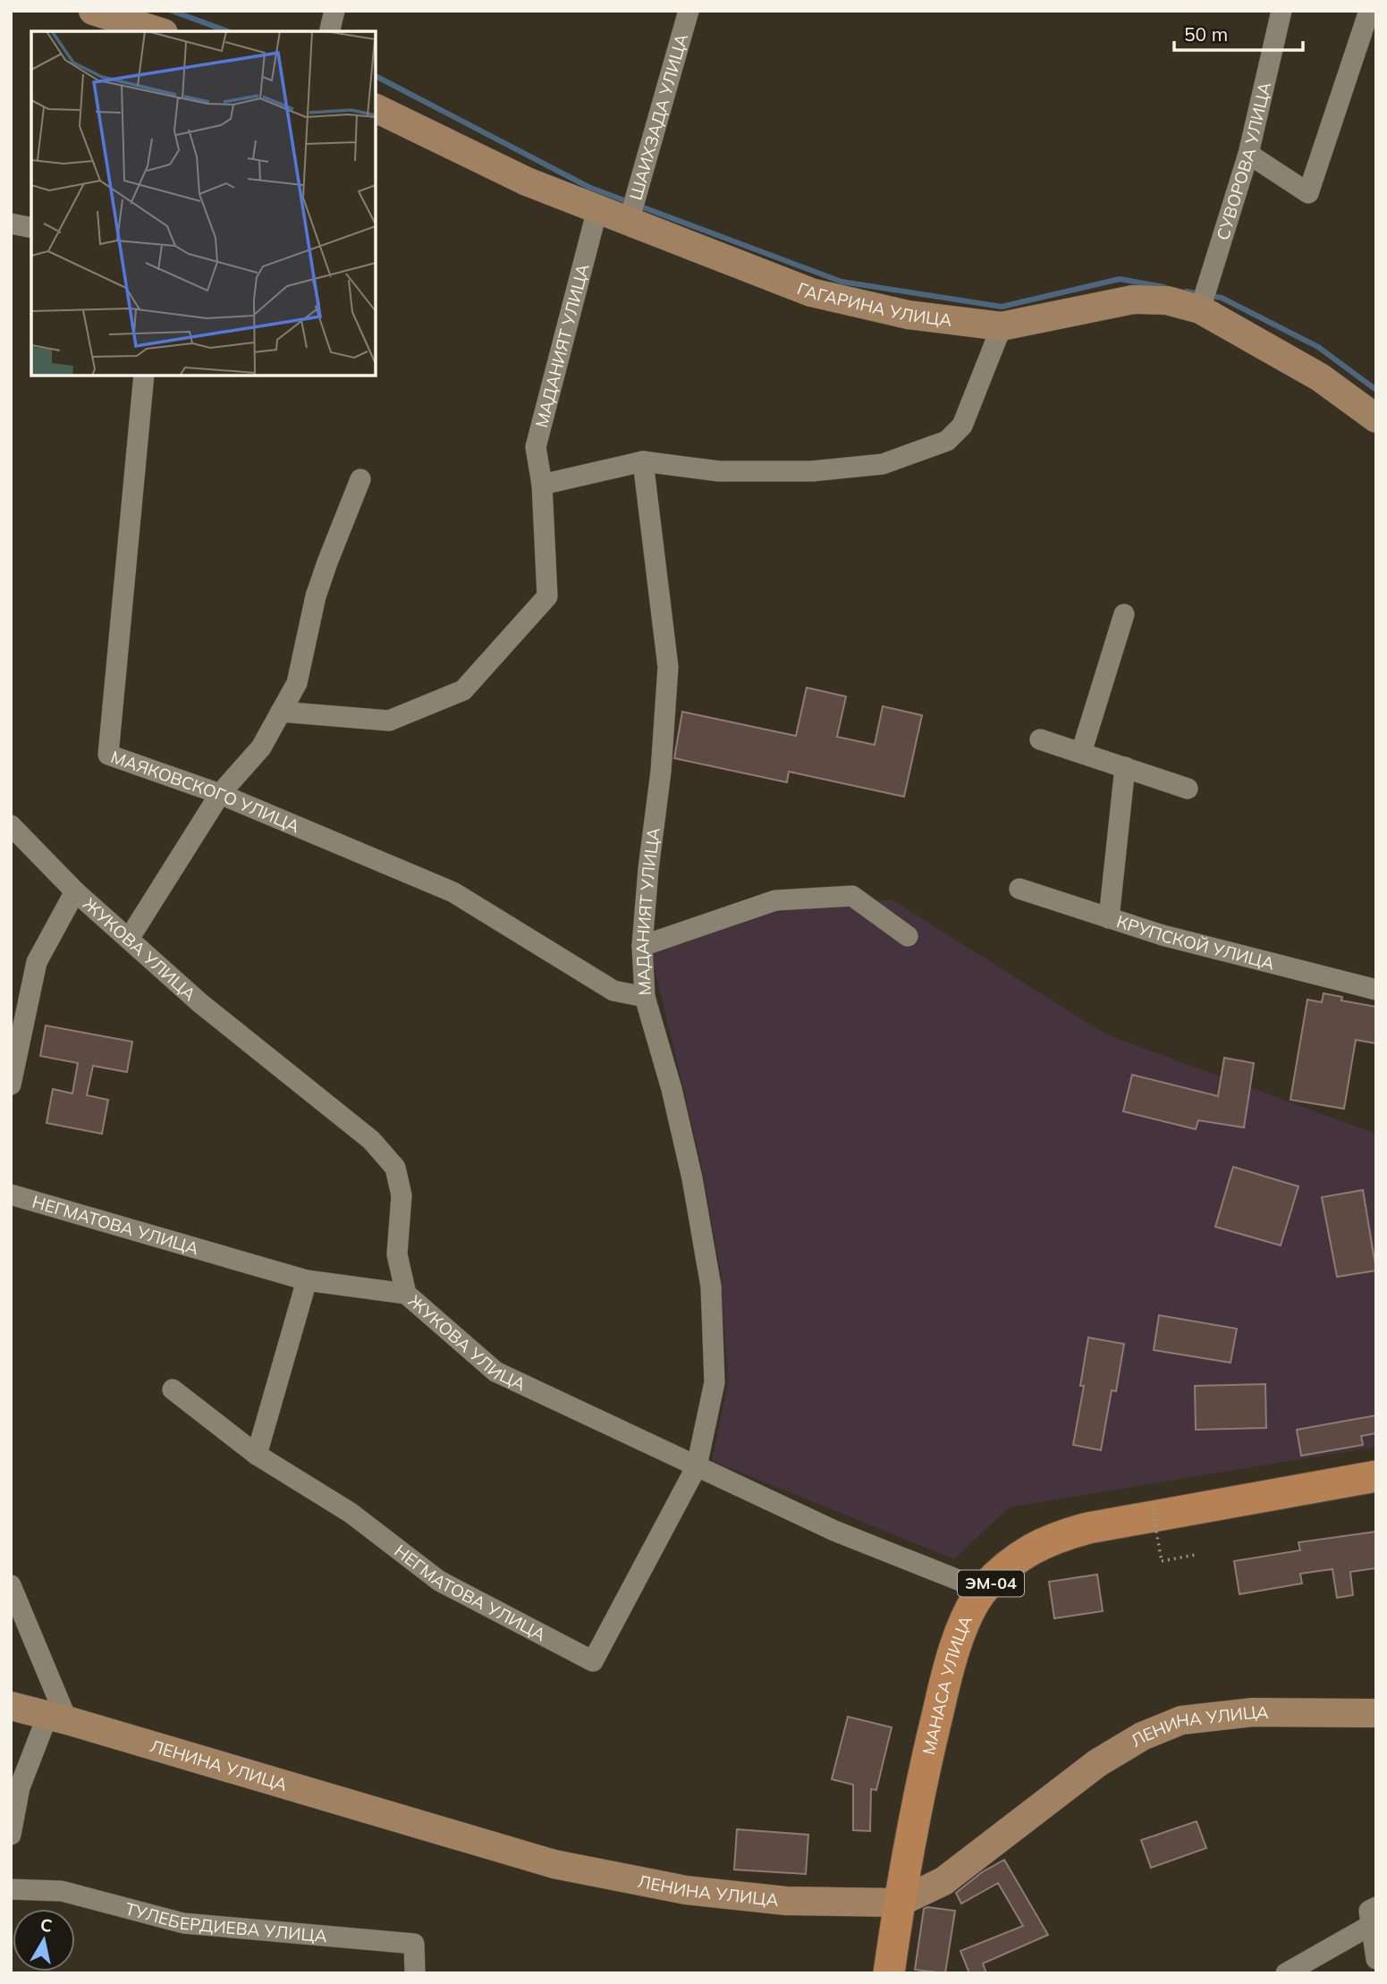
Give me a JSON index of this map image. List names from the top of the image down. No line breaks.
{"streets":{"main road":["ЭМ-04","МАНАСА УЛИЦА"],"street":["ШАИХЗАДА УЛИЦА","СУВОРОВА УЛИЦА","ГАГАРИНА УЛИЦА","МАДАНИЯТ УЛИЦА","МАЯКОВСКОГО УЛИЦА","КРУПСКОЙ УЛИЦА","ЖУКОВА УЛИЦА","НЕГМАТОВА УЛИЦА","ЛЕНИНА УЛИЦА","ТУЛЕБЕРДИЕВА УЛИЦА"]},"crossings":[["ШАИХЗАДА УЛИЦА","ГАГАРИНА УЛИЦА"],["СУВОРОВА УЛИЦА","ГАГАРИНА УЛИЦА"],["ГАГАРИНА УЛИЦА","МАДАНИЯТ УЛИЦА"],["МАДАНИЯТ УЛИЦА","МАЯКОВСКОГО УЛИЦА"],["МАДАНИЯТ УЛИЦА","ЖУКОВА УЛИЦА"],["МАДАНИЯТ УЛИЦА","НЕГМАТОВА УЛИЦА"],["ЖУКОВА УЛИЦА","НЕГМАТОВА УЛИЦА"],["ЖУКОВА УЛИЦА","МАНАСА УЛИЦА"],["МАНАСА УЛИЦА","ЛЕНИНА УЛИЦА"]],"scale_bar":"50 m","north":"top"}
